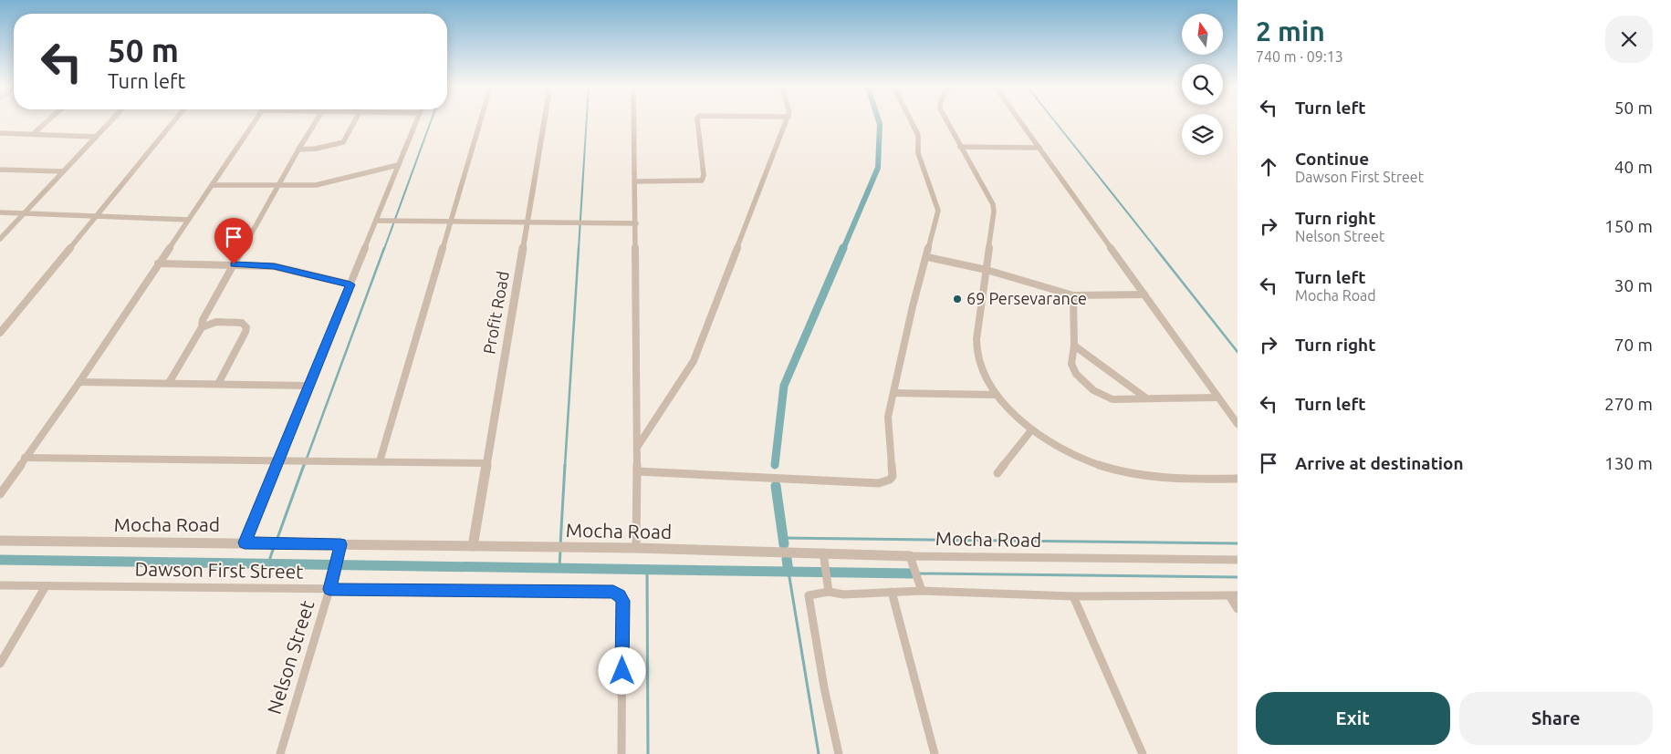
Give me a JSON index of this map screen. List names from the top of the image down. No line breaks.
{"streets":{"street":["Profit Road","Mocha Road","Dawson First Street","Nelson Street"]},"crossings":[["Profit Road","Mocha Road"],["Mocha Road","Nelson Street"],["Dawson First Street","Nelson Street"]],"places":["69 Persevarance"],"north":"top","page":{"heading":["2 min","740 m · 09:13"],"turn":["50 m","Turn left"],"list":[{"name":"Turn left","value":"50 m"},{"name":"Continue","note":"Dawson First Street","value":"40 m"},{"name":"Turn right","note":"Nelson Street","value":"150 m"},{"name":"Turn left","note":"Mocha Road","value":"30 m"},{"name":"Turn right","value":"70 m"},{"name":"Turn left","value":"270 m"},{"name":"Arrive at destination","value":"130 m"}],"buttons":["Exit","Share"]}}
